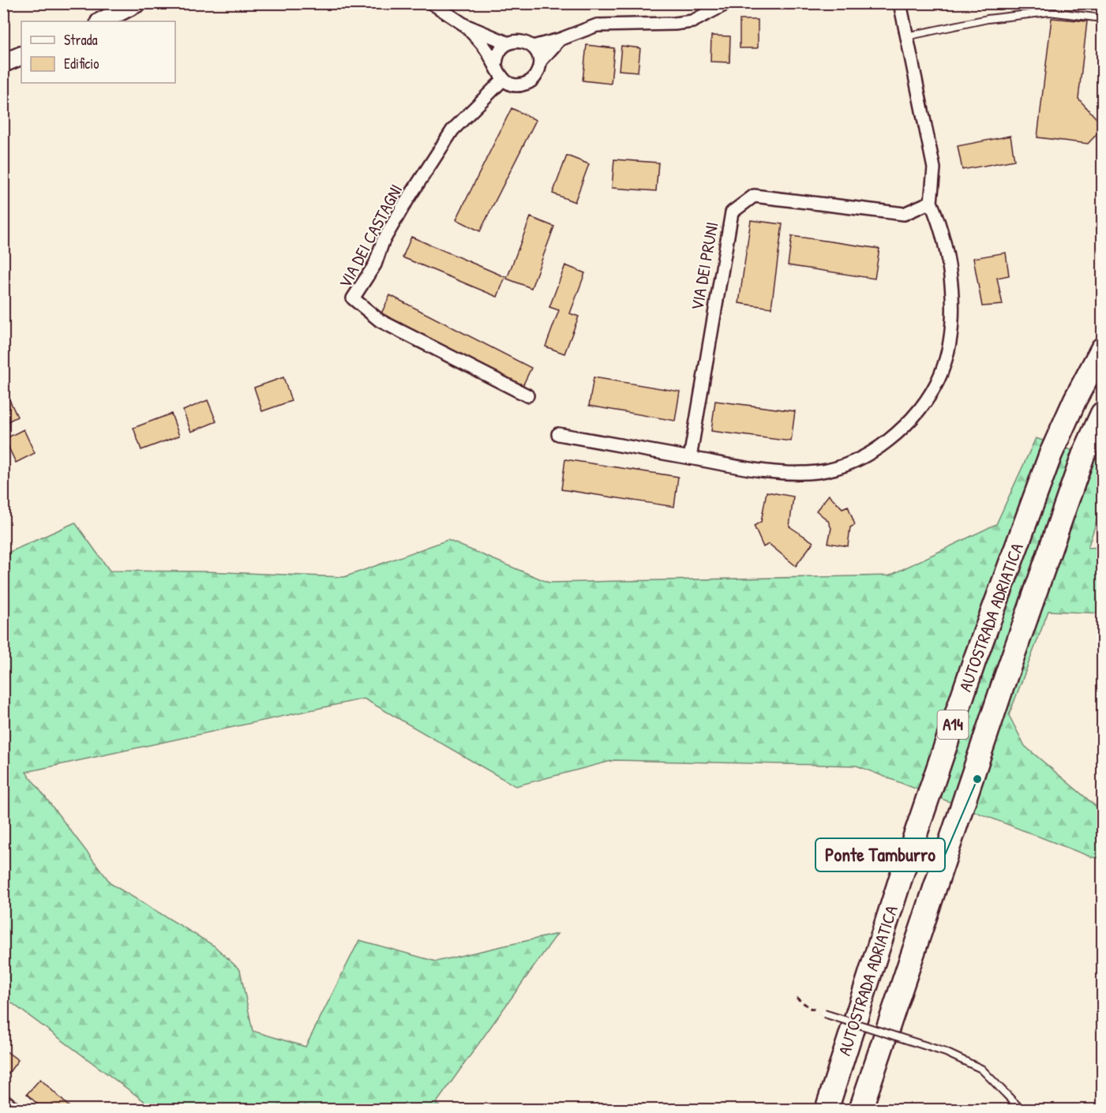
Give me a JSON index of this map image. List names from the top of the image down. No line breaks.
{"streets":{"highway":["AUTOSTRADA ADRIATICA","A14"],"street":["VIA DEI CASTAGNI","VIA DEI PRUNI"]},"places":["Ponte Tamburro"],"legend":["Strada","Edificio"]}
